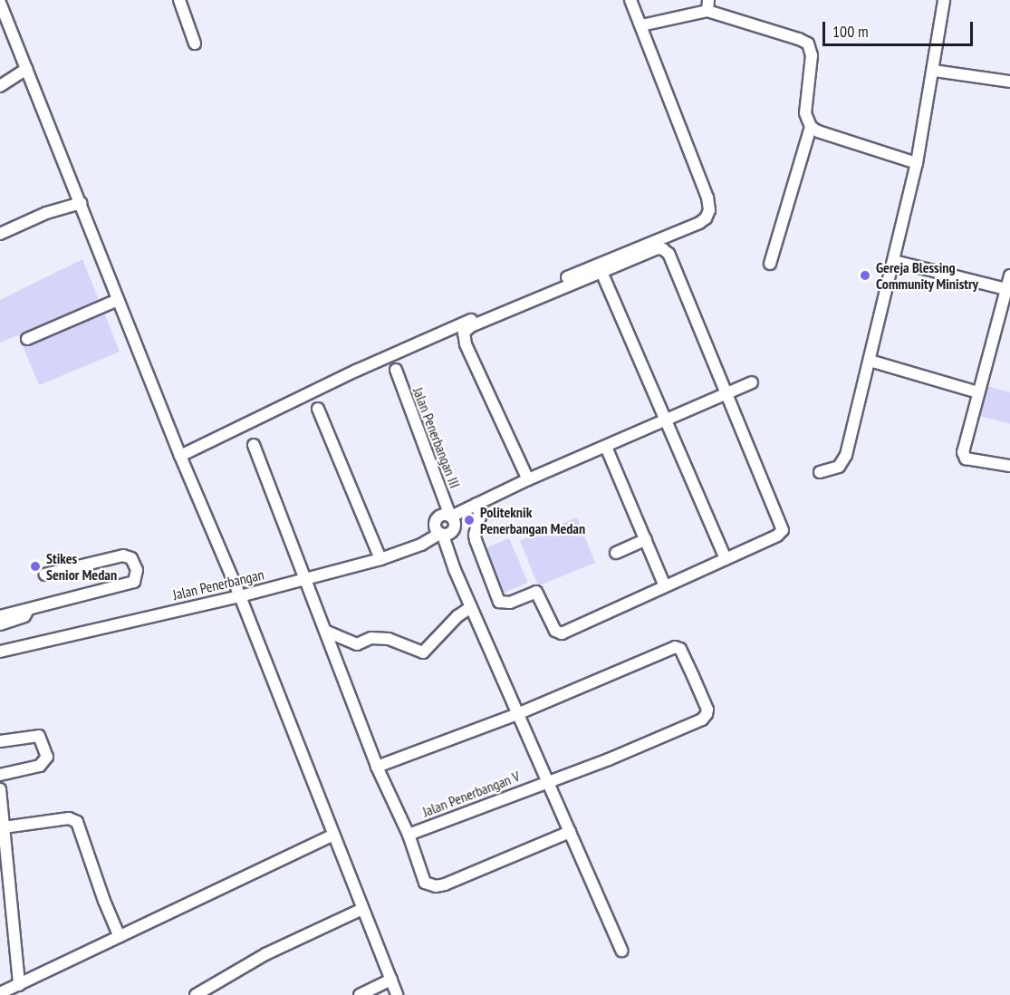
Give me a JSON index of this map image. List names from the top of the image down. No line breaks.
{"streets":{"street":["Jalan Penerbangan III","Jalan Penerbangan","Jalan Penerbangan V"]},"crossings":[["Jalan Penerbangan III","Jalan Penerbangan"]],"places":["Gereja Blessing Community Ministry","Politeknik Penerbangan Medan","Stikes Senior Medan"],"scale_bar":"100 m"}
